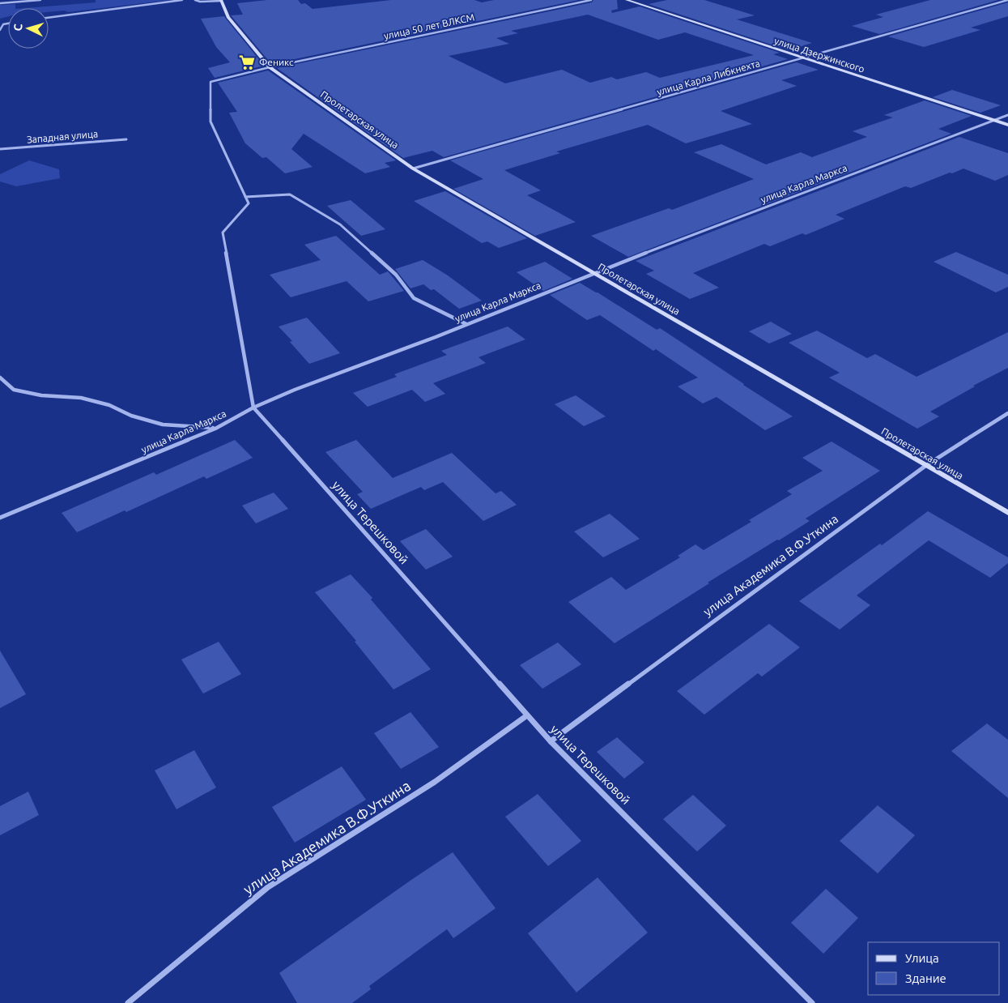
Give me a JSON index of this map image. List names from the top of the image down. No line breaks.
{"streets":{"main road":["улица Дзержинского","Пролетарская улица"],"street":["улица 50 лет ВЛКСМ","улица Карла Либкнехта","Западная улица","улица Карла Маркса","улица Терешковой","улица Академика В.Ф.Уткина"]},"crossings":[["улица 50 лет ВЛКСМ","Пролетарская улица"],["улица Дзержинского","улица Карла Либкнехта"],["улица Дзержинского","улица Карла Маркса"],["улица Карла Либкнехта","Пролетарская улица"],["Пролетарская улица","улица Карла Маркса"],["Пролетарская улица","улица Академика В.Ф.Уткина"],["улица Карла Маркса","улица Терешковой"],["улица Терешковой","улица Академика В.Ф.Уткина"]],"places":{"supermarket":["Феникс"]},"legend":["Улица","Здание"],"north":"left"}
